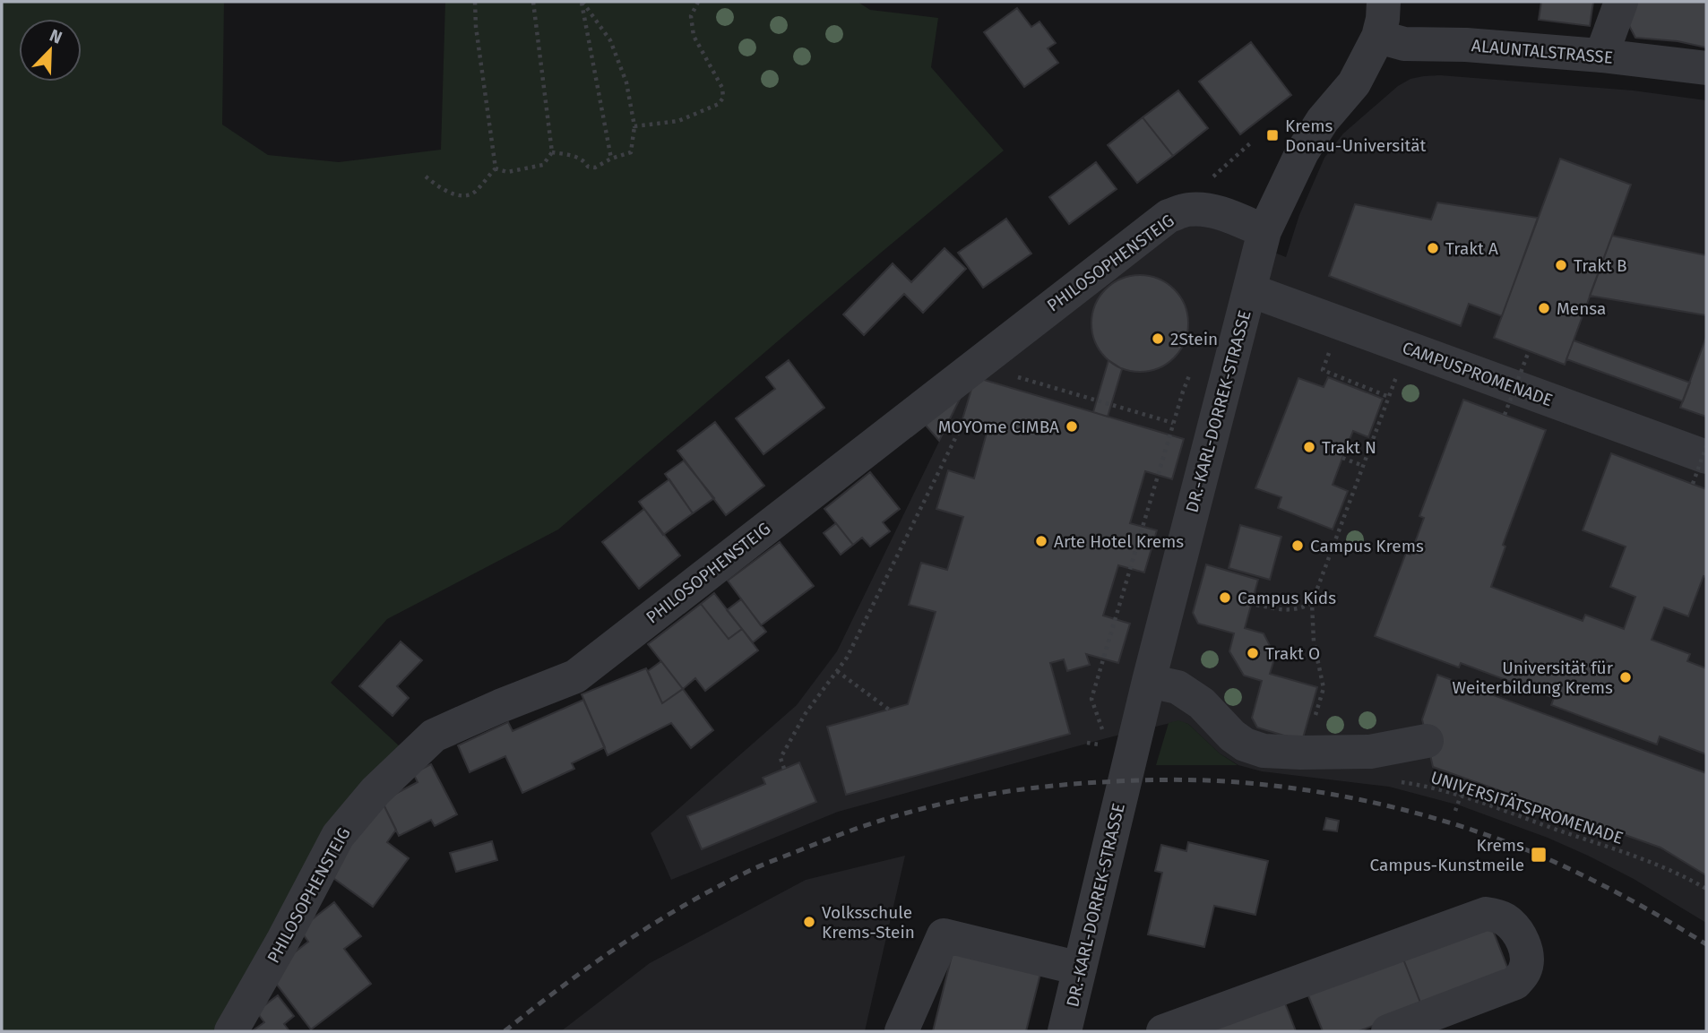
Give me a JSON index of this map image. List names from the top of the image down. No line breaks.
{"streets":{"street":["ALAUNTALSTRASSE","PHILOSOPHENSTEIG","CAMPUSPROMENADE","DR.-KARL-DORREK-STRASSE"],"path":["UNIVERSITÄTSPROMENADE"]},"crossings":[["ALAUNTALSTRASSE","DR.-KARL-DORREK-STRASSE"],["PHILOSOPHENSTEIG","DR.-KARL-DORREK-STRASSE"],["CAMPUSPROMENADE","DR.-KARL-DORREK-STRASSE"]],"places":{"transit":["Krems Donau-Universität","Krems Campus-Kunstmeile"],"other":["Trakt A","Trakt B","Mensa","2Stein","MOYOme CIMBA","Trakt N","Arte Hotel Krems","Campus Krems","Campus Kids","Trakt O","Universität für Weiterbildung Krems","Volksschule Krems-Stein"]},"north":"top right"}
